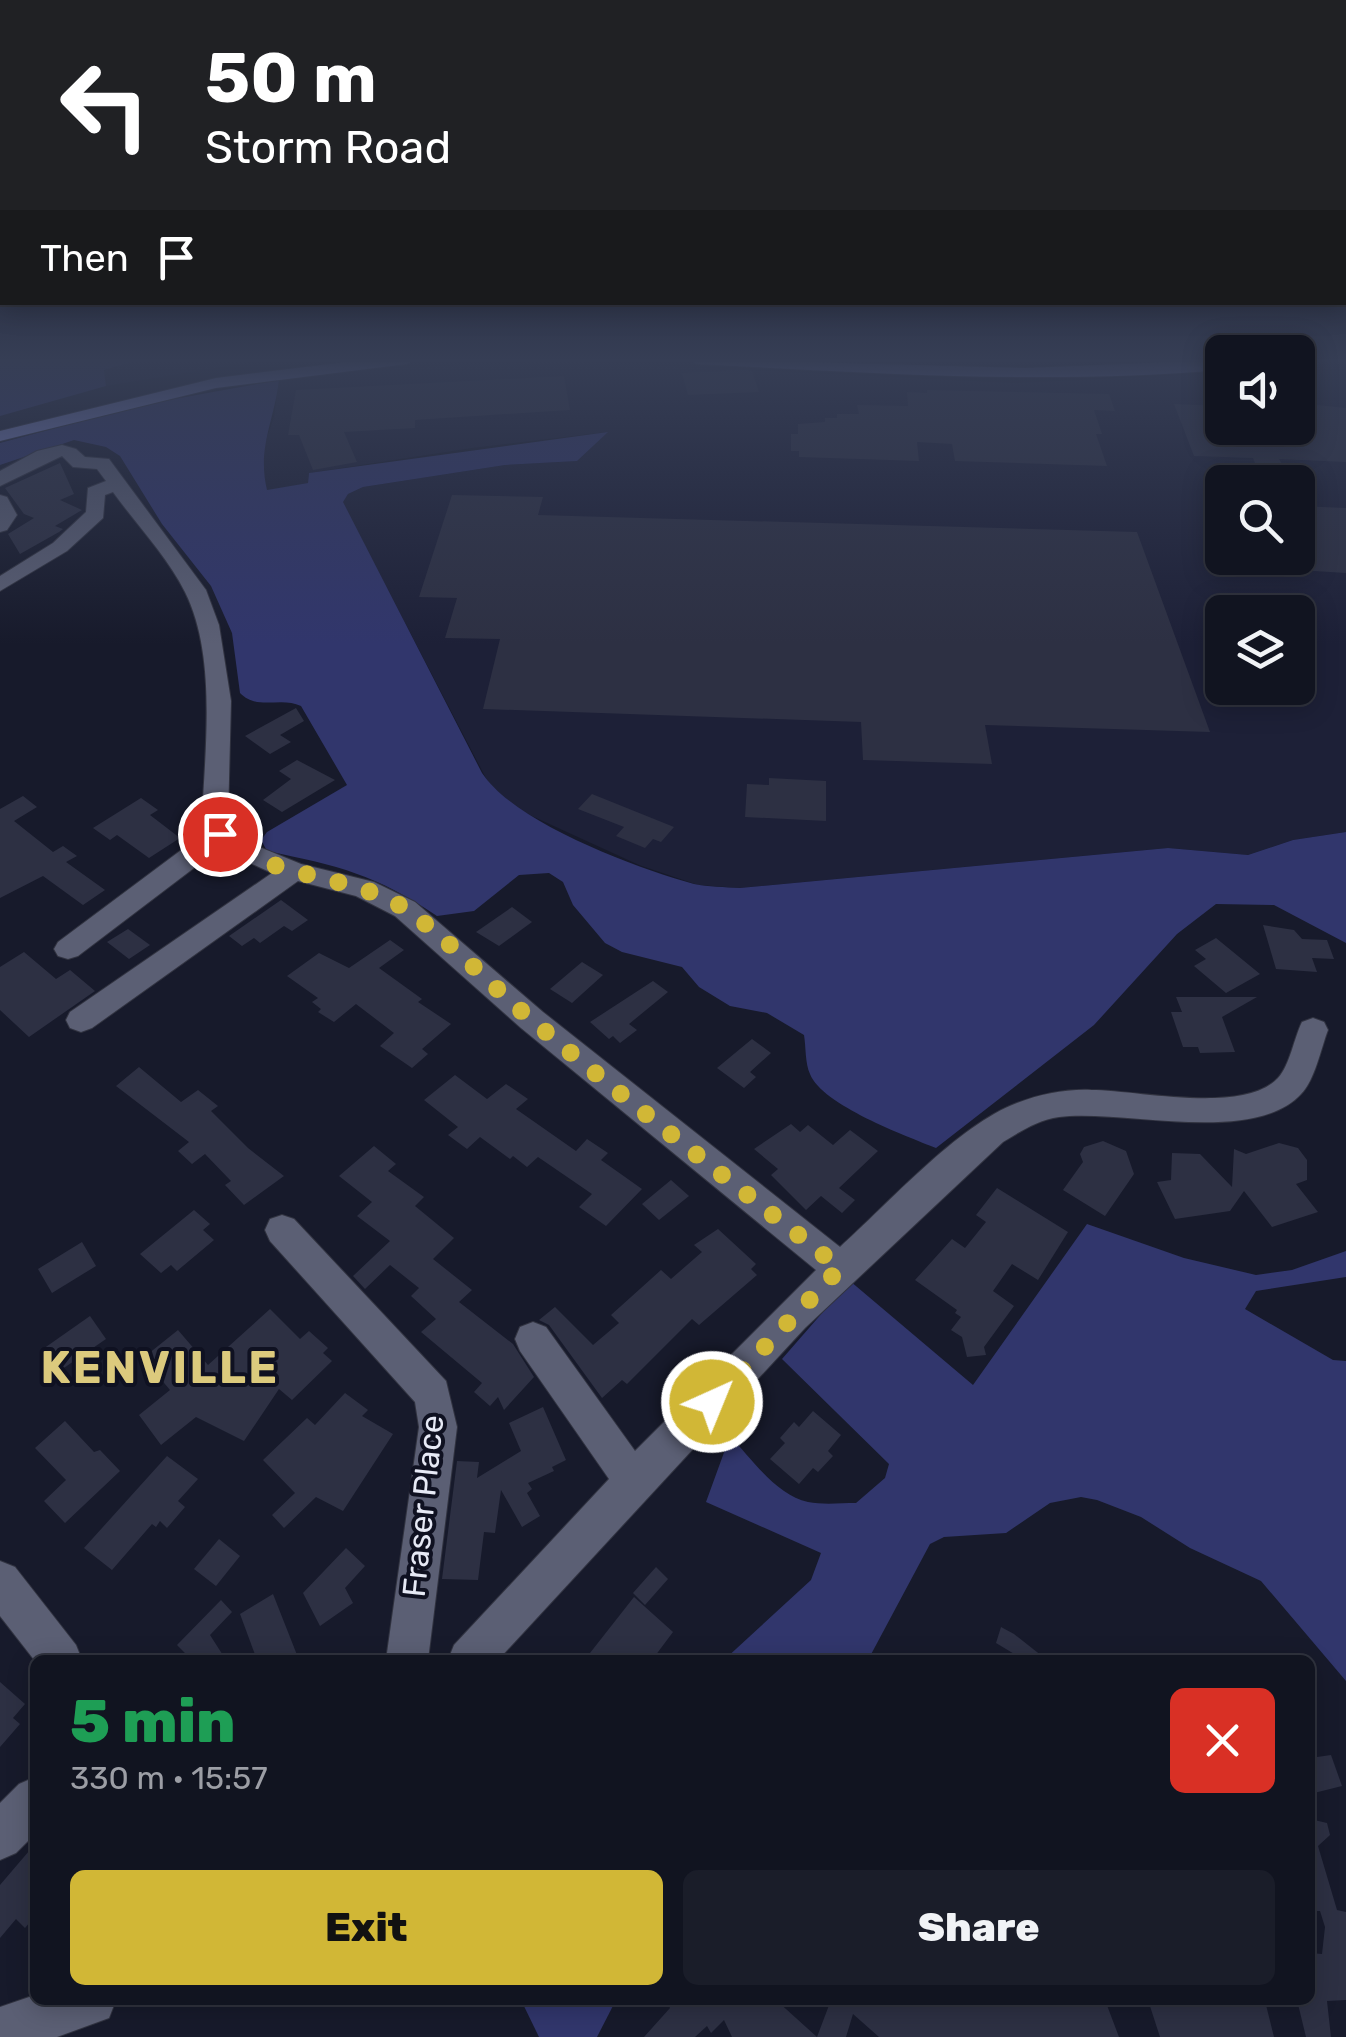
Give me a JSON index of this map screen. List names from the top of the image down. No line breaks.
{"streets":{"street":["Fraser Place"]},"districts":["KENVILLE"],"page":{"turn":["50 m","Storm Road"],"then":"Then","heading":["5 min","330 m · 15:57"],"buttons":["Exit","Share"]}}
